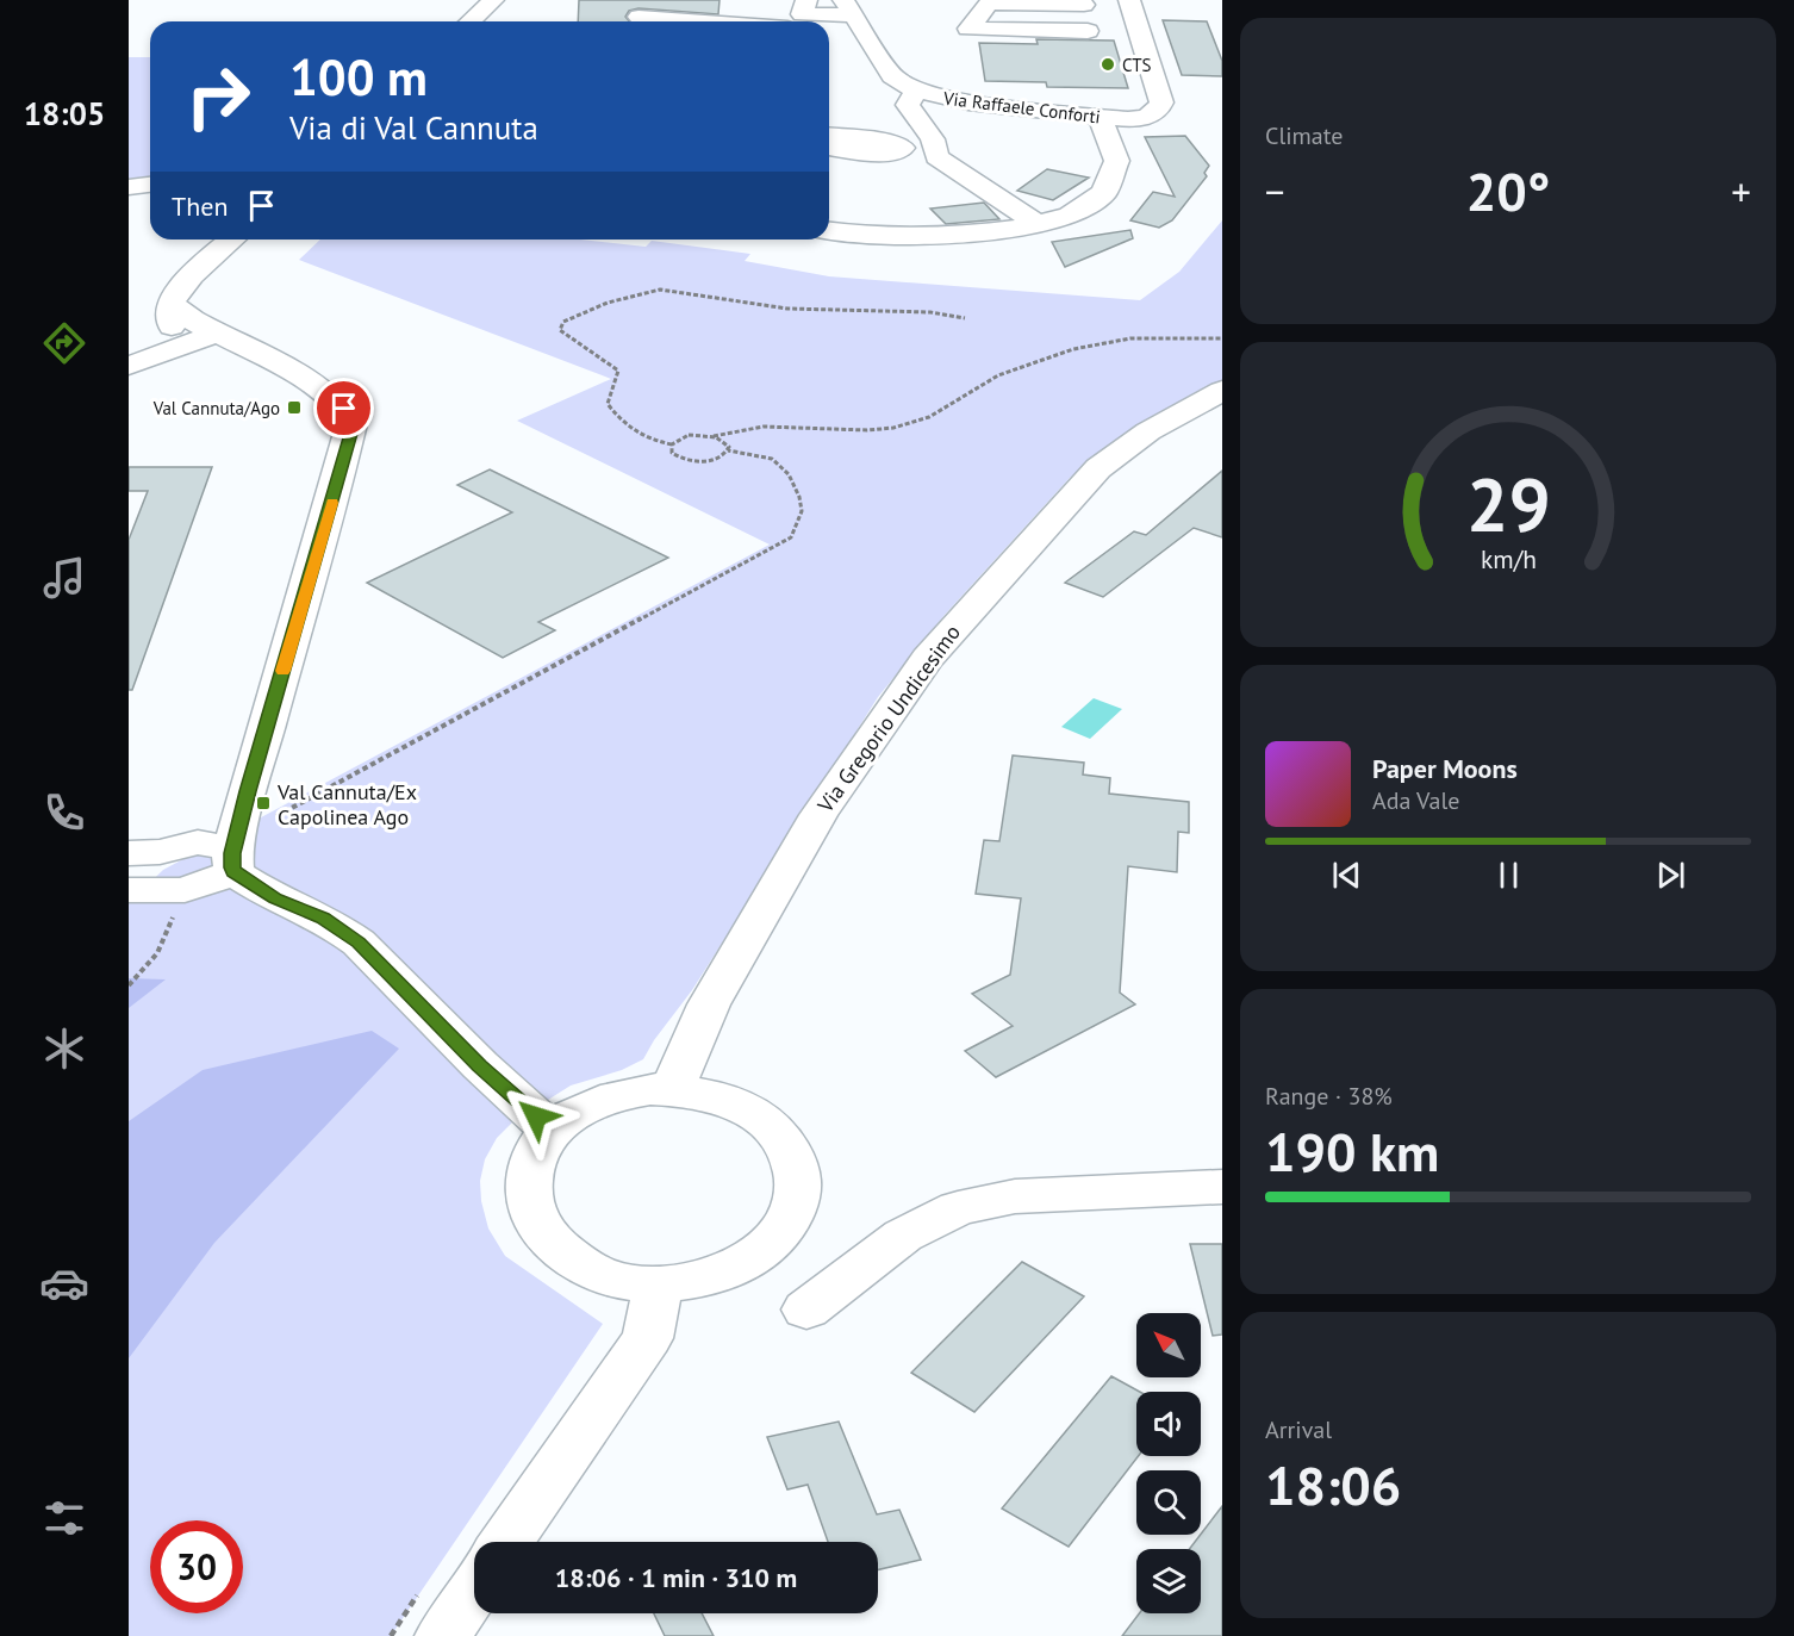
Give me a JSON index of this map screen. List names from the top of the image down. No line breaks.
{"streets":{"street":["Via Raffaele Conforti","Via Gregorio Undicesimo"]},"places":{"other":["CTS"],"transit":["Val Cannuta/Ago","Val Cannuta/Ex Capolinea Ago"]},"north":"top left","page":{"tabs":"18:05","tile":["Climate",["Range · 38%","190 km"],["Arrival","18:06"]],"turn":["100 m","Via di Val Cannuta"],"heat":["−","20°","+"],"then":"Then","song":["Paper Moons","Ada Vale"],"limit":"30","trip":"18:06 · 1 min · 310 m","gauge":["29","km/h"]}}
